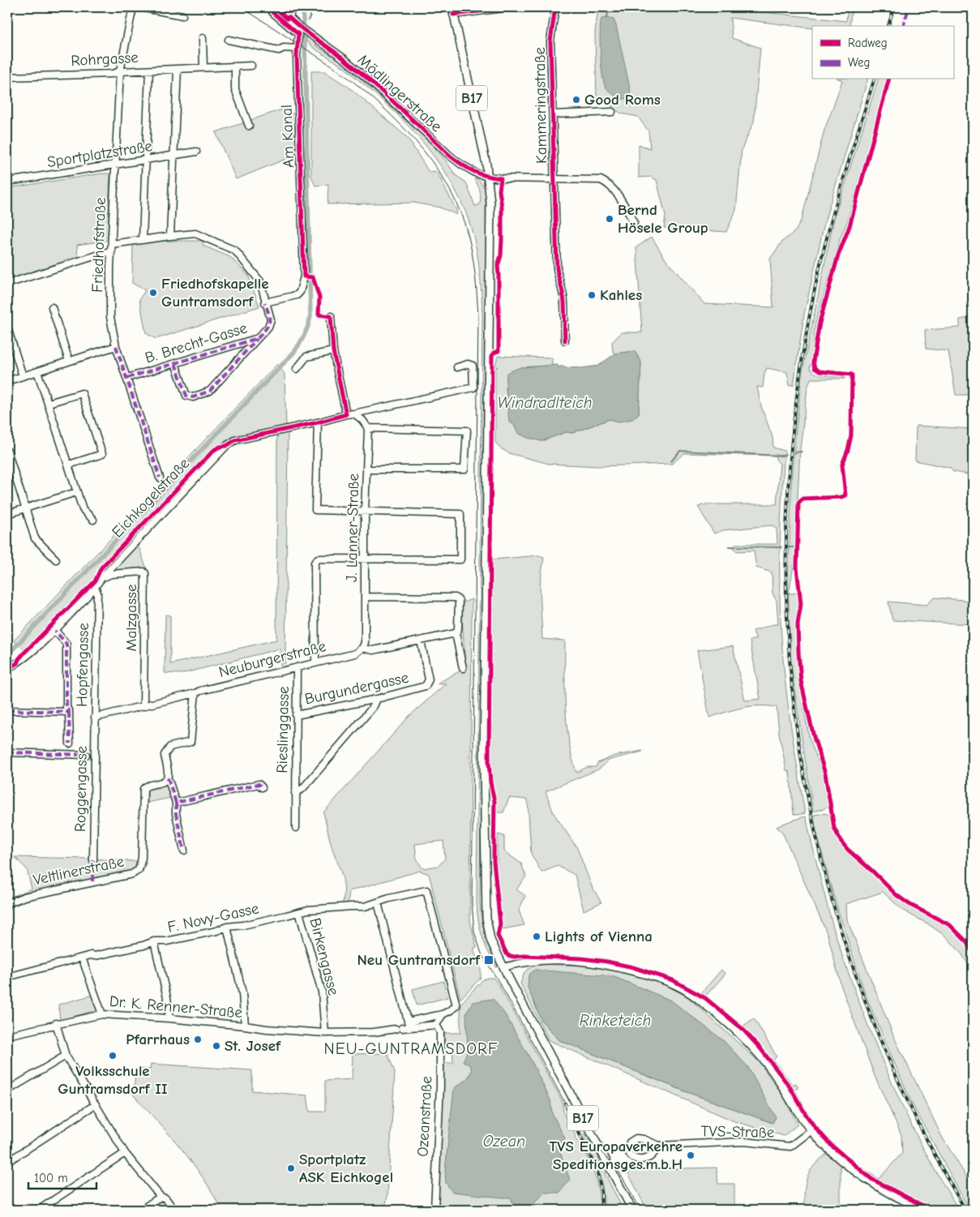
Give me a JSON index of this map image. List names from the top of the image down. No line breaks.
{"streets":{"main road":["B17"],"street":["Rohrgasse","Mödlingerstraße","Kammeringstraße","Am Kanal","Sportplatzstraße","Friedhofstraße","B. Brecht-Gasse","Eichkogelstraße","J. Lanner-Straße","Malzgasse","Neuburgerstraße","Hopfengasse","Burgundergasse","Rieslinggasse","Roggengasse","Veltlinerstraße","F. Novy-Gasse","Birkengasse","Dr. K. Renner-Straße","Ozeanstraße","TVS-Straße"]},"crossings":[["Rohrgasse","Friedhofstraße"],["Mödlingerstraße","B17"],["Mödlingerstraße","Kammeringstraße"],["B17","Kammeringstraße"],["Am Kanal","B. Brecht-Gasse"],["Sportplatzstraße","Friedhofstraße"],["Friedhofstraße","B. Brecht-Gasse"],["Eichkogelstraße","Malzgasse"],["Eichkogelstraße","Hopfengasse"],["J. Lanner-Straße","Neuburgerstraße"],["Malzgasse","Neuburgerstraße"],["Neuburgerstraße","Hopfengasse"],["Neuburgerstraße","Burgundergasse"],["Neuburgerstraße","Rieslinggasse"],["Neuburgerstraße","Roggengasse"],["Hopfengasse","Roggengasse"],["Burgundergasse","Rieslinggasse"],["F. Novy-Gasse","Birkengasse"],["Birkengasse","Dr. K. Renner-Straße"]],"districts":["NEU-GUNTRAMSDORF"],"water":["Windradlteich","Rinketeich","Ozean"],"places":{"other":["Good Roms","Bernd Hösele Group","Friedhofskapelle Guntramsdorf","Kahles","Lights of Vienna","Pfarrhaus","St. Josef","Volksschule Guntramsdorf II","TVS Europaverkehre Speditionsges.m.b.H","Sportplatz ASK Eichkogel"],"transit":["Neu Guntramsdorf"]},"legend":["Radweg","Weg"],"scale_bar":"100 m"}
